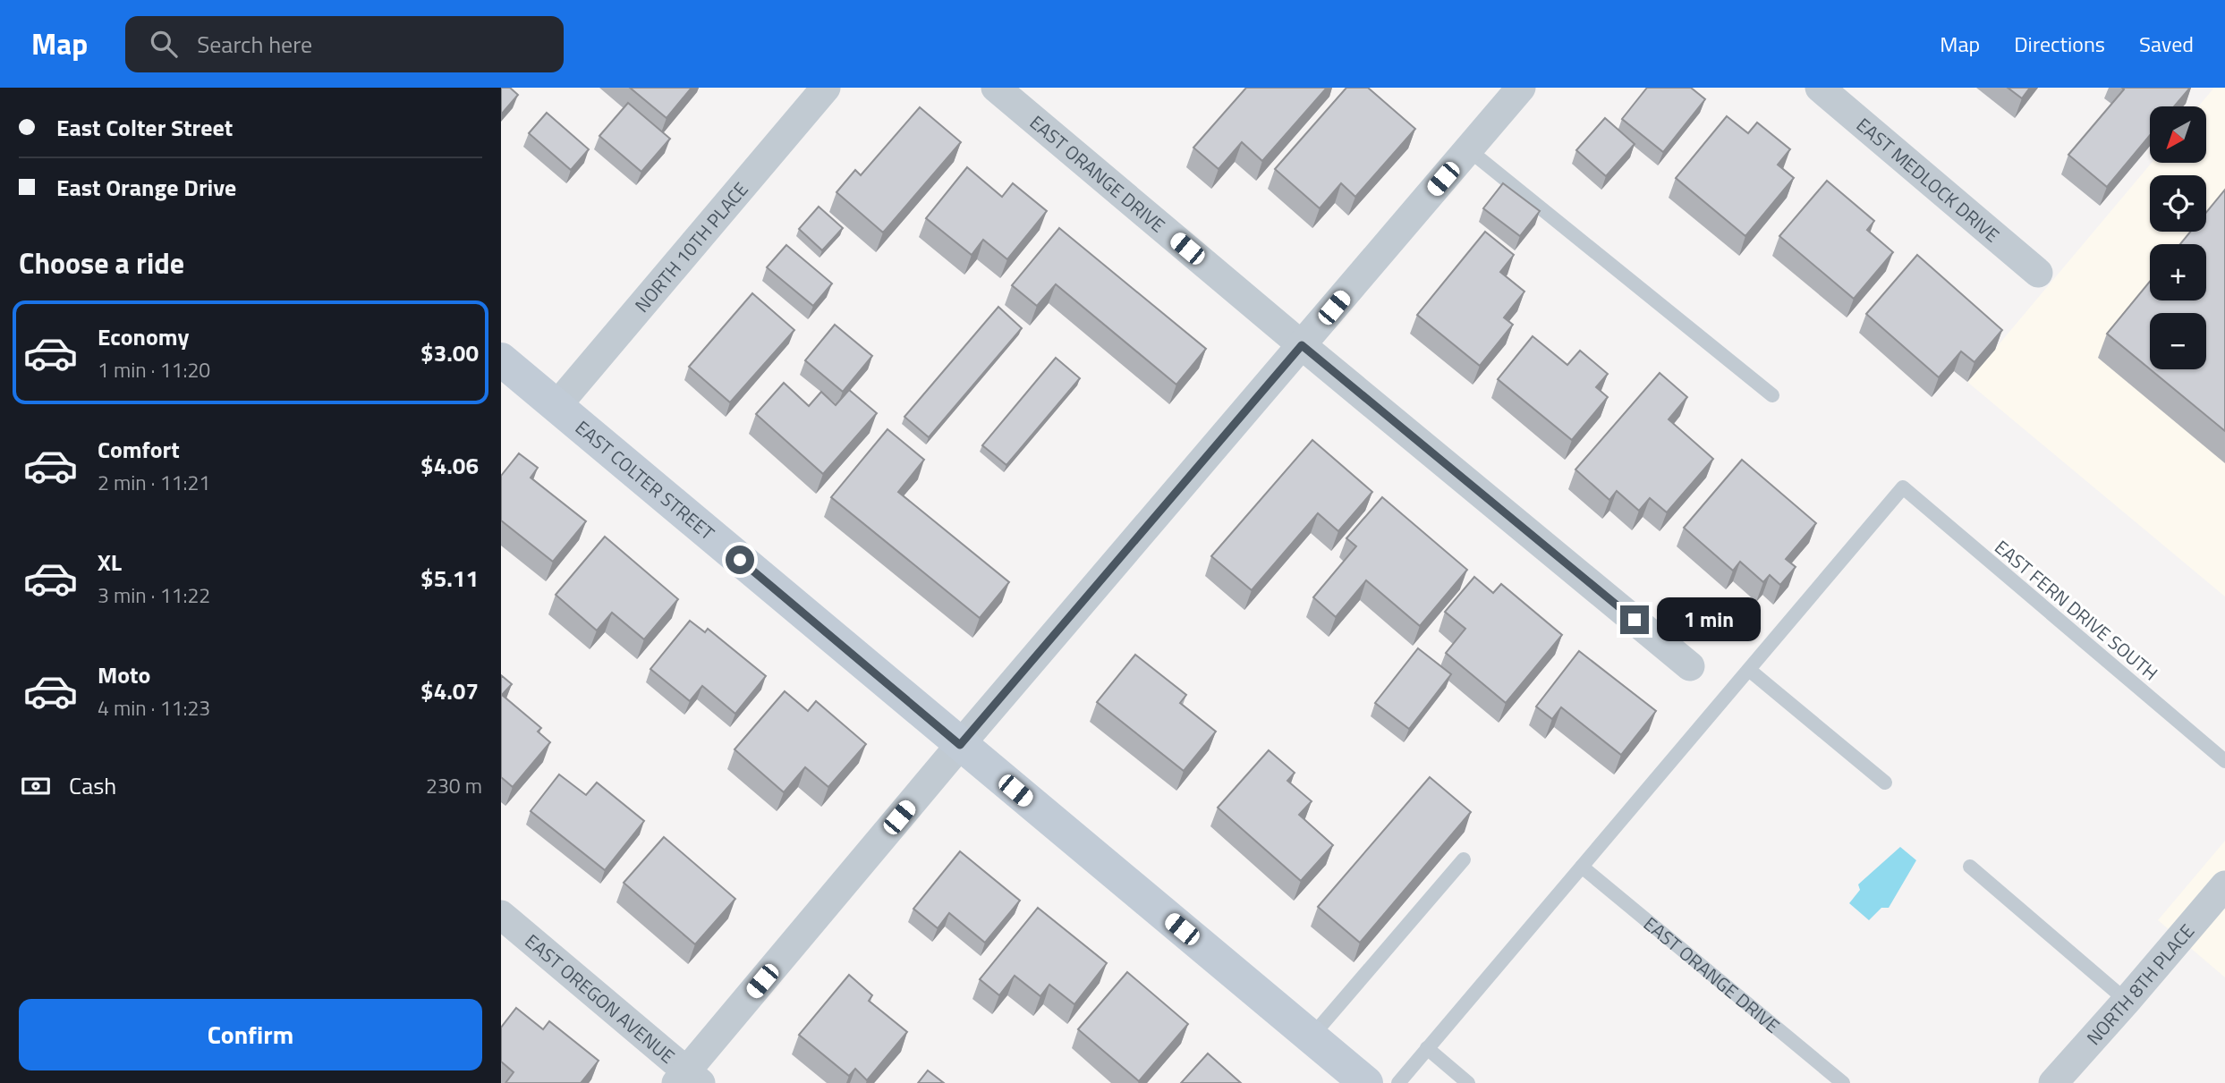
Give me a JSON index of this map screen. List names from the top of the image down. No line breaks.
{"streets":{"street":["EAST ORANGE DRIVE","EAST MEDLOCK DRIVE","NORTH 10TH PLACE","EAST COLTER STREET","NORTH 8TH PLACE","EAST OREGON AVENUE"],"lane":["EAST FERN DRIVE SOUTH"]},"crossings":[["NORTH 10TH PLACE","EAST COLTER STREET"]],"north":"bottom left","page":{"header":"Map","search":"Search here","nav":["Map","Directions","Saved"],"banner":["East Colter Street","East Orange Drive"],"map_buttons":["+","−"],"heading":"Choose a ride","list":[{"name":"Economy","note":"1 min · 11:20","value":"$3.00"},{"name":"Comfort","note":"2 min · 11:21","value":"$4.06"},{"name":"XL","note":"3 min · 11:22","value":"$5.11"},{"name":"Moto","note":"4 min · 11:23","value":"$4.07"}],"bubble":"1 min","pay":["Cash","230 m"],"buttons":"Confirm"}}
